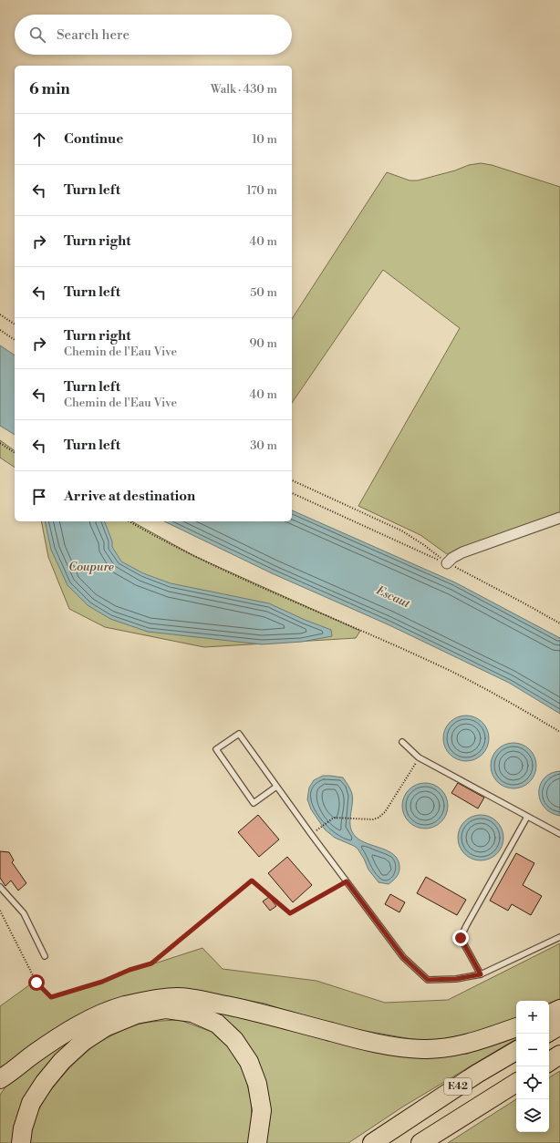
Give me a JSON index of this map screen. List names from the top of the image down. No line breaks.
{"streets":{"highway":["E42"]},"water":["Coupure","Escaut"],"page":{"search":"Search here","heading":["6 min","Walk · 430 m"],"list":[["Continue","10 m"],["Turn left","170 m"],["Turn right","40 m"],["Turn left","50 m"],["Turn right","Chemin de l'Eau Vive","90 m"],["Turn left","Chemin de l'Eau Vive","40 m"],["Turn left","30 m"],"Arrive at destination"],"map_buttons":["+","−"]}}
